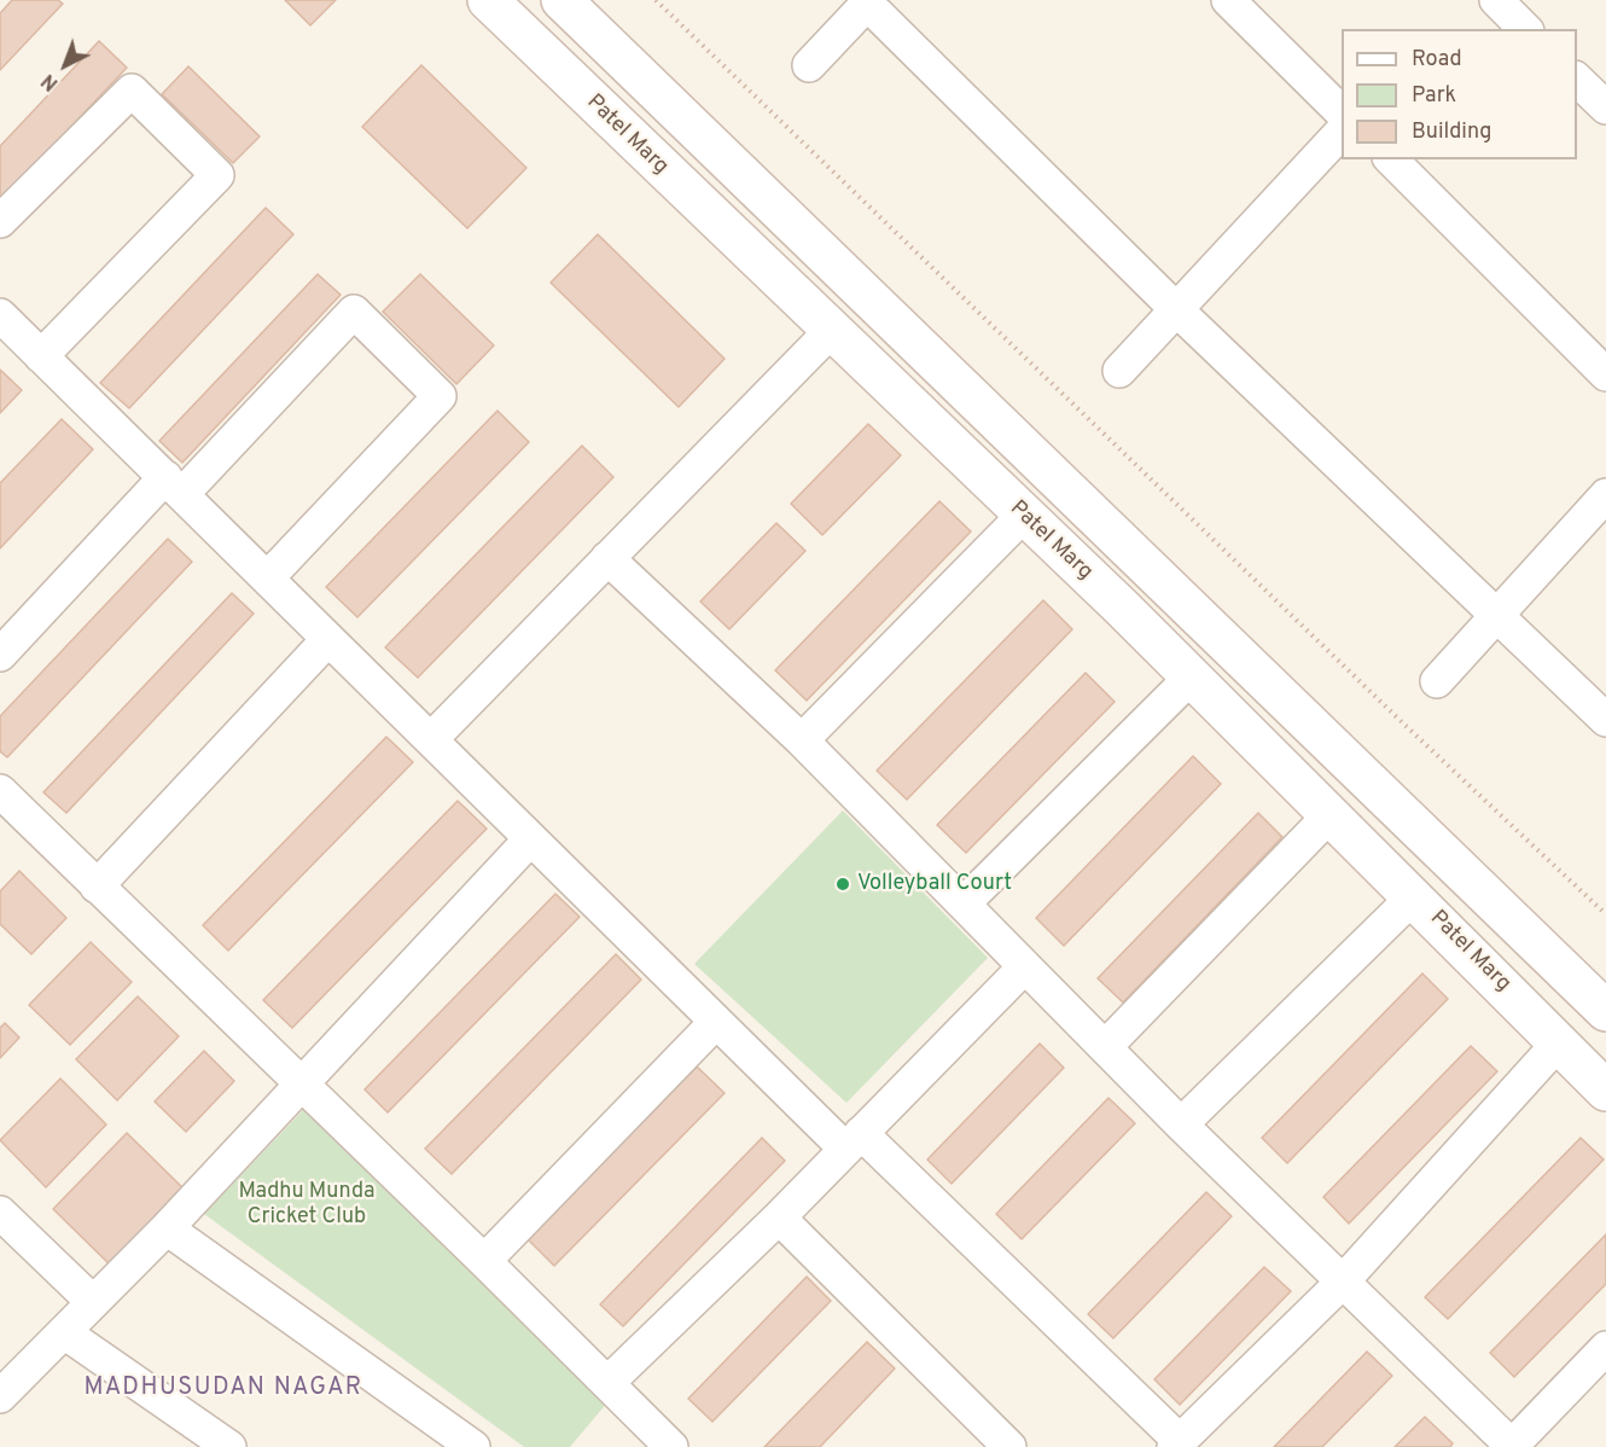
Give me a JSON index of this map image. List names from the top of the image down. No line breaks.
{"streets":{"street":["Patel Marg"]},"districts":["MADHUSUDAN NAGAR"],"parks":["Madhu Munda Cricket Club"],"places":["Volleyball Court"],"legend":["Road","Park","Building"],"north":"bottom left"}
